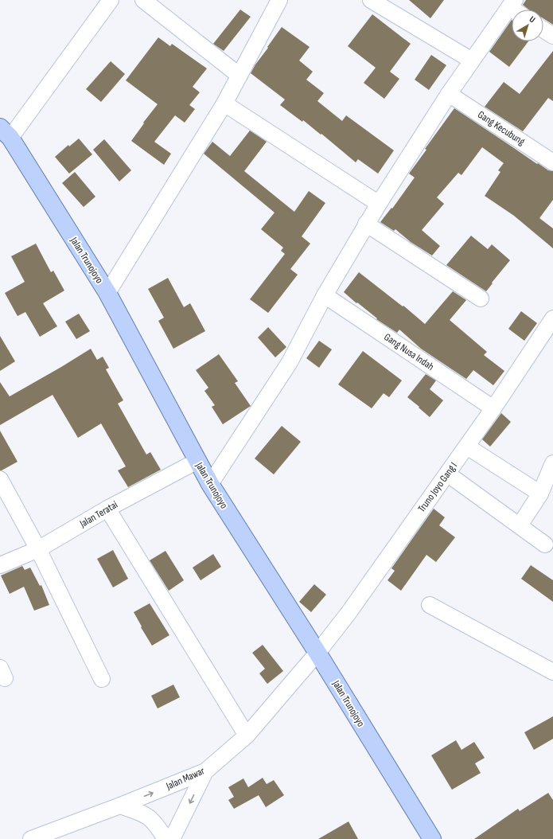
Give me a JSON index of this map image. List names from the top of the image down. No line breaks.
{"streets":{"main road":["Jalan Trunojoyo"],"street":["Gang Kecubung","Gang Nusa Indah","Truno Joyo Gang I","Jalan Teratai","Jalan Mawar"]},"crossings":[["Jalan Trunojoyo","Truno Joyo Gang I"],["Jalan Trunojoyo","Jalan Teratai"],["Jalan Trunojoyo","Jalan Mawar"],["Gang Nusa Indah","Truno Joyo Gang I"],["Truno Joyo Gang I","Jalan Mawar"]],"north":"top right"}
